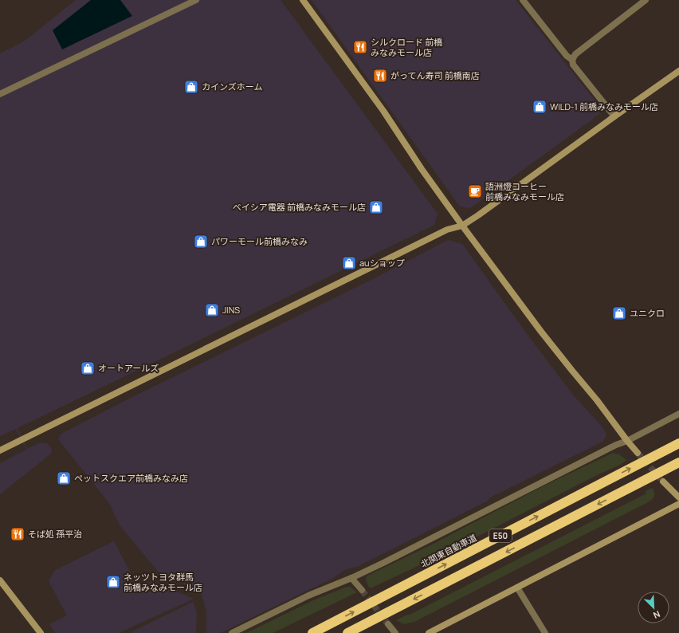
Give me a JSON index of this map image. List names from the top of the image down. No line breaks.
{"streets":{"highway":["E50","北関東自動車道"]},"places":{"restaurant":["シルクロード 前橋 みなみモール店","がってん寿司 前橋南店","そば処 孫平治"],"shop":["カインズホーム","WILD-1 前橋みなみモール店","ベイシア電器 前橋みなみモール店","パワーモール前橋みなみ","auショップ","JINS","ユニクロ","オートアールズ","ペットスクエア前橋みなみ店","ネッツトヨタ群馬 前橋みなみモール店"],"cafe":["語洲燈コーヒー 前橋みなみモール店"]},"north":"bottom right"}
